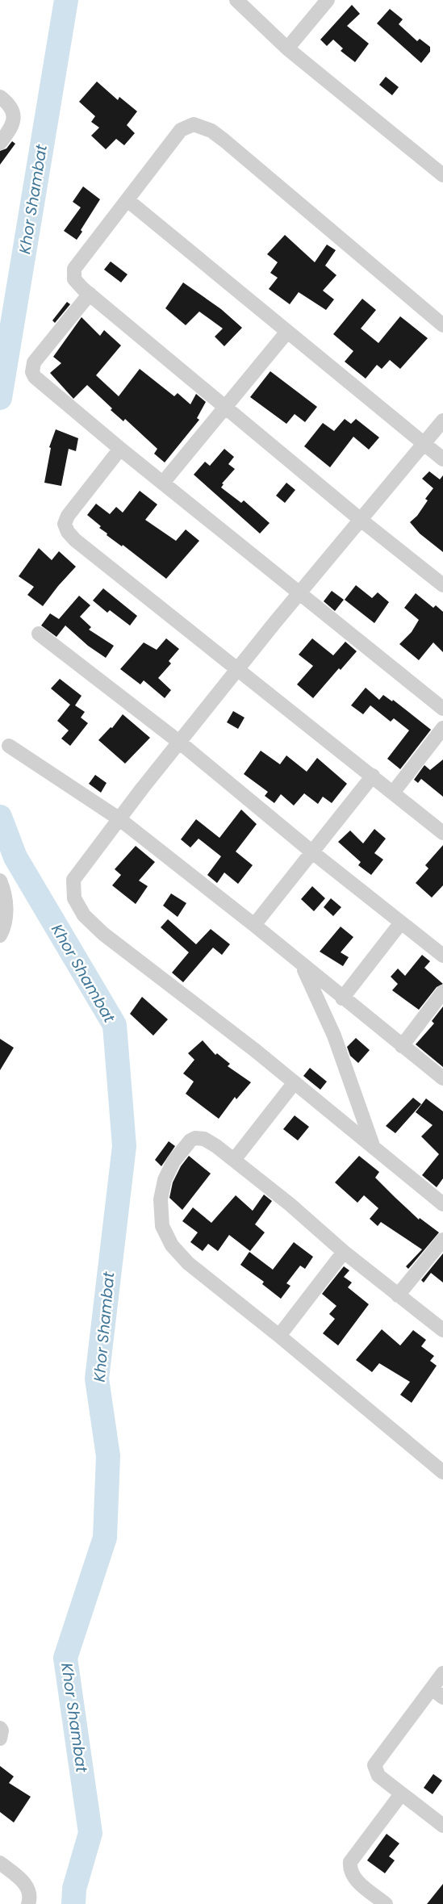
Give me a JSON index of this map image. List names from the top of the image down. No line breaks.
{"water":["Khor Shambat"]}
